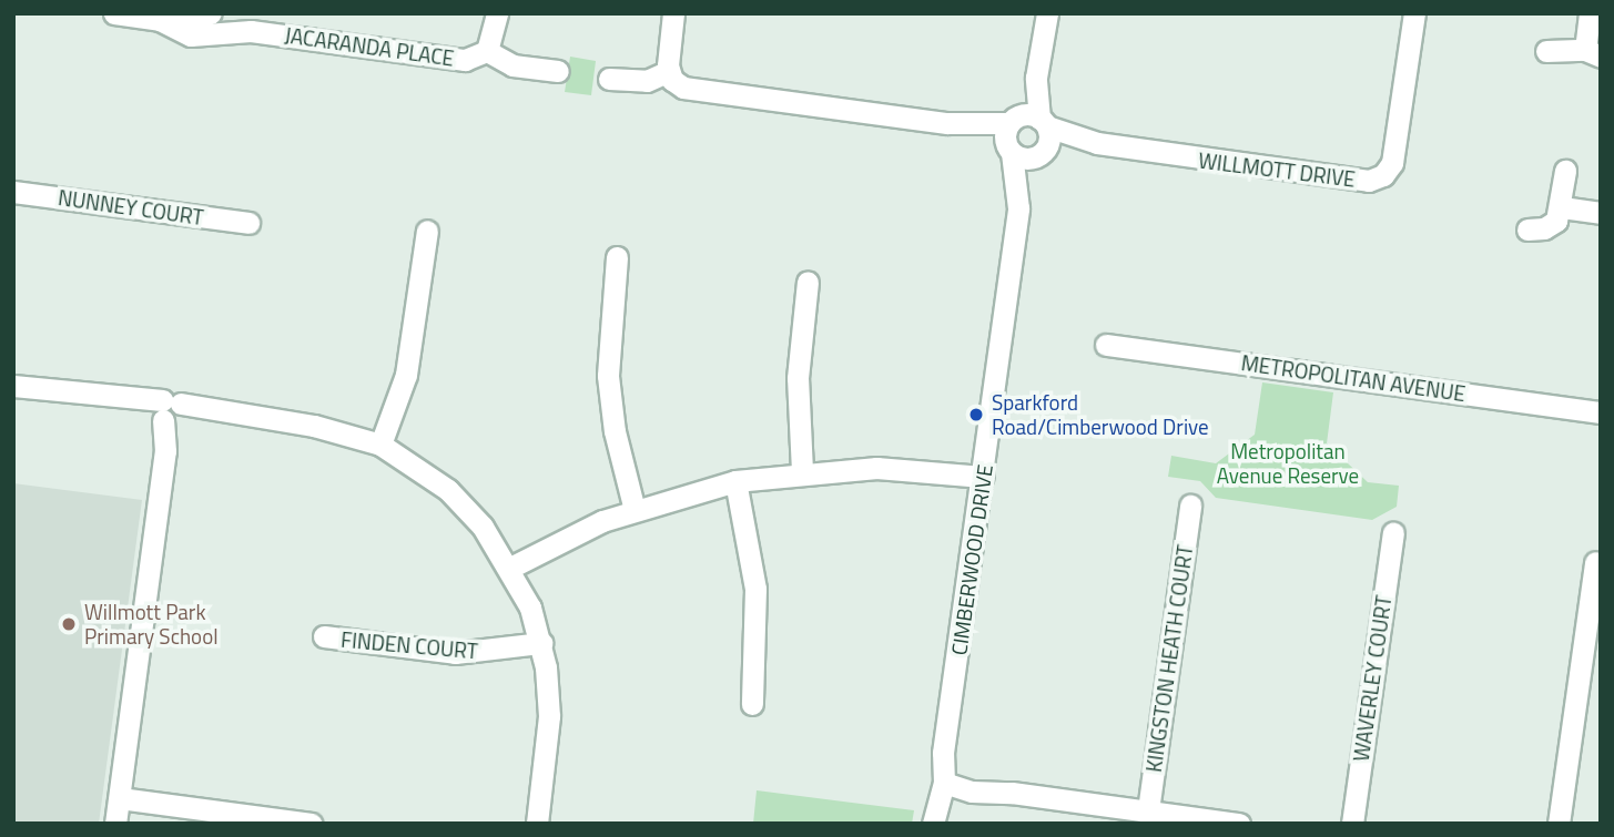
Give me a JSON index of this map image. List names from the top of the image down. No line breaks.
{"streets":{"street":["JACARANDA PLACE","WILLMOTT DRIVE","NUNNEY COURT","METROPOLITAN AVENUE","CIMBERWOOD DRIVE","FINDEN COURT","KINGSTON HEATH COURT","WAVERLEY COURT"]},"crossings":[["WILLMOTT DRIVE","CIMBERWOOD DRIVE"]],"parks":["Metropolitan Avenue Reserve"],"places":["Sparkford Road/Cimberwood Drive","Willmott Park Primary School"]}
